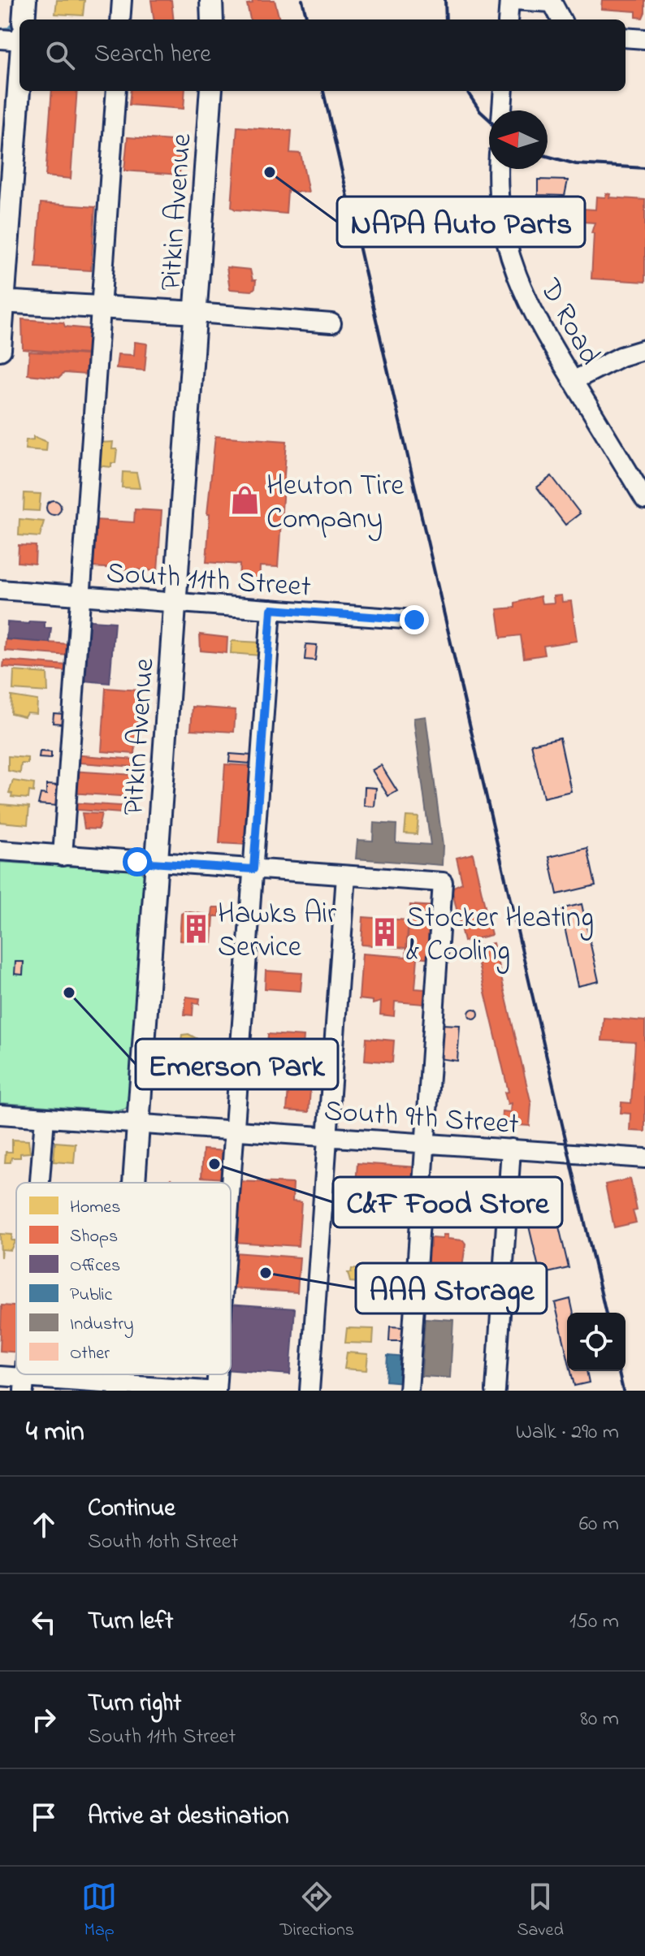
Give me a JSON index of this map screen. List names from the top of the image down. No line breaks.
{"streets":{"main road":["Pitkin Avenue"],"street":["D Road","South 11th Street","South 9th Street"]},"crossings":[["Pitkin Avenue","South 11th Street"],["Pitkin Avenue","South 9th Street"]],"places":{"other":["NAPA Auto Parts","Emerson Park","C&F Food Store","AAA Storage"],"shop":["Heuton Tire Company"],"building":["Hawks Air Service","Stocker Heating & Cooling"]},"legend":["Homes","Shops","Offices","Public","Industry","Other"],"north":"left","page":{"search":"Search here","heading":["4 min","Walk · 290 m"],"list":[["Continue","South 10th Street","60 m"],["Turn left","150 m"],["Turn right","South 11th Street","80 m"],"Arrive at destination"],"nav":["Map","Directions","Saved"]}}
